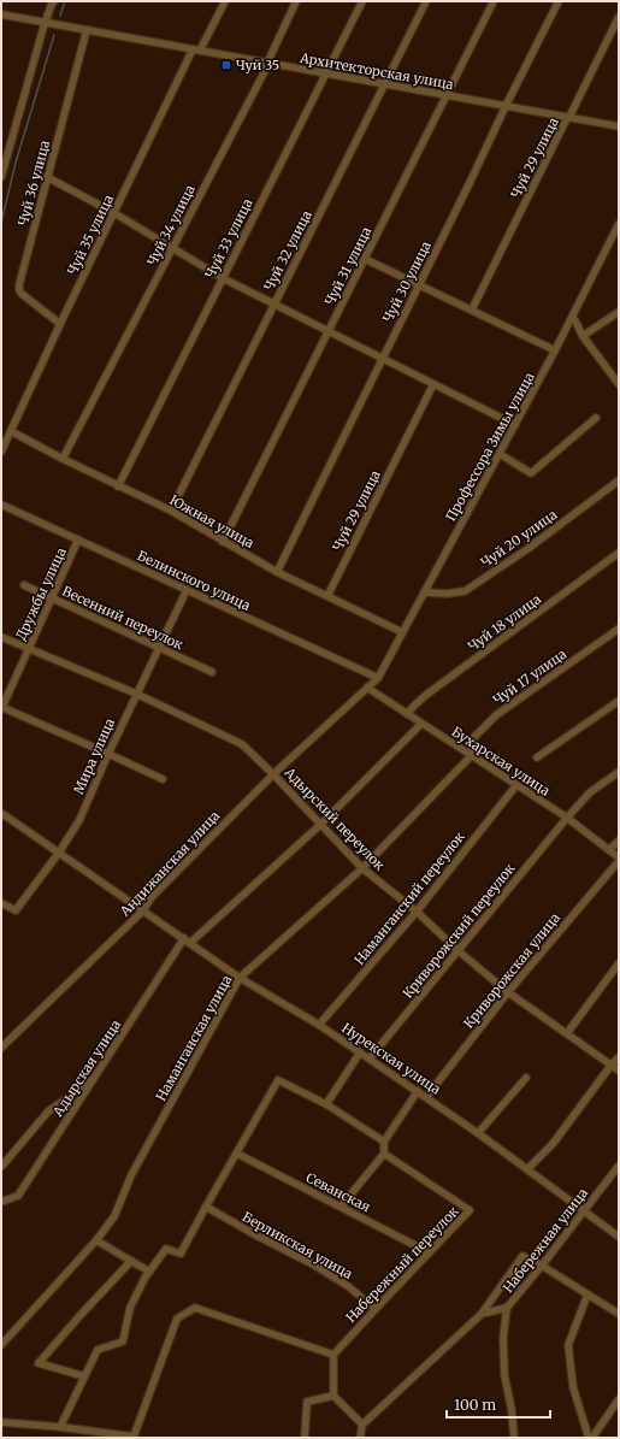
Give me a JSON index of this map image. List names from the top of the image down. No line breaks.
{"streets":{"street":["Архитекторская улица","Чуй 29 улица","Чуй 36 улица","Чуй 34 улица","Чуй 35 улица","Чуй 33 улица","Чуй 32 улица","Чуй 31 улица","Чуй 30 улица","Профессора Зимы улица","Южная улица","Чуй 20 улица","Белинского улица","Дружбы улица","Весенний переулок","Чуй 18 улица","Чуй 17 улица","Мира улица","Бухарская улица","Адырский переулок","Андижанская улица","Наманганский переулок","Криворожский переулок","Криворожская улица","Наманганская улица","Нурекская улица","Адырская улица","Севанская","Набережная улица","Берликская улица","Набережный переулок"]},"crossings":[["Архитекторская улица","Чуй 29 улица"],["Архитекторская улица","Чуй 36 улица"],["Архитекторская улица","Чуй 34 улица"],["Архитекторская улица","Чуй 35 улица"],["Архитекторская улица","Чуй 33 улица"],["Архитекторская улица","Чуй 32 улица"],["Архитекторская улица","Чуй 31 улица"],["Архитекторская улица","Чуй 30 улица"],["Чуй 29 улица","Южная улица"],["Чуй 36 улица","Чуй 35 улица"],["Чуй 34 улица","Южная улица"],["Чуй 35 улица","Южная улица"],["Чуй 33 улица","Южная улица"],["Чуй 32 улица","Южная улица"],["Чуй 31 улица","Южная улица"],["Чуй 30 улица","Южная улица"],["Профессора Зимы улица","Южная улица"],["Профессора Зимы улица","Чуй 20 улица"],["Профессора Зимы улица","Белинского улица"],["Профессора Зимы улица","Андижанская улица"],["Белинского улица","Дружбы улица"],["Белинского улица","Мира улица"],["Белинского улица","Андижанская улица"],["Дружбы улица","Весенний переулок"],["Дружбы улица","Адырский переулок"],["Весенний переулок","Мира улица"],["Чуй 18 улица","Бухарская улица"],["Чуй 17 улица","Бухарская улица"],["Чуй 17 улица","Наманганская улица"],["Мира улица","Адырский переулок"],["Мира улица","Нурекская улица"],["Бухарская улица","Андижанская улица"],["Бухарская улица","Наманганский переулок"],["Бухарская улица","Криворожский переулок"],["Бухарская улица","Наманганская улица"],["Бухарская улица","Адырская улица"],["Адырский переулок","Андижанская улица"],["Адырский переулок","Наманганский переулок"],["Адырский переулок","Криворожский переулок"],["Адырский переулок","Криворожская улица"],["Адырский переулок","Наманганская улица"],["Адырский переулок","Адырская улица"],["Андижанская улица","Нурекская улица"],["Наманганский переулок","Нурекская улица"],["Криворожский переулок","Нурекская улица"],["Криворожская улица","Нурекская улица"],["Наманганская улица","Нурекская улица"],["Нурекская улица","Адырская улица"],["Нурекская улица","Набережная улица"],["Севанская","Набережный переулок"],["Берликская улица","Набережный переулок"]],"places":{"transit":["Чуй 35"]},"scale_bar":"100 m"}
